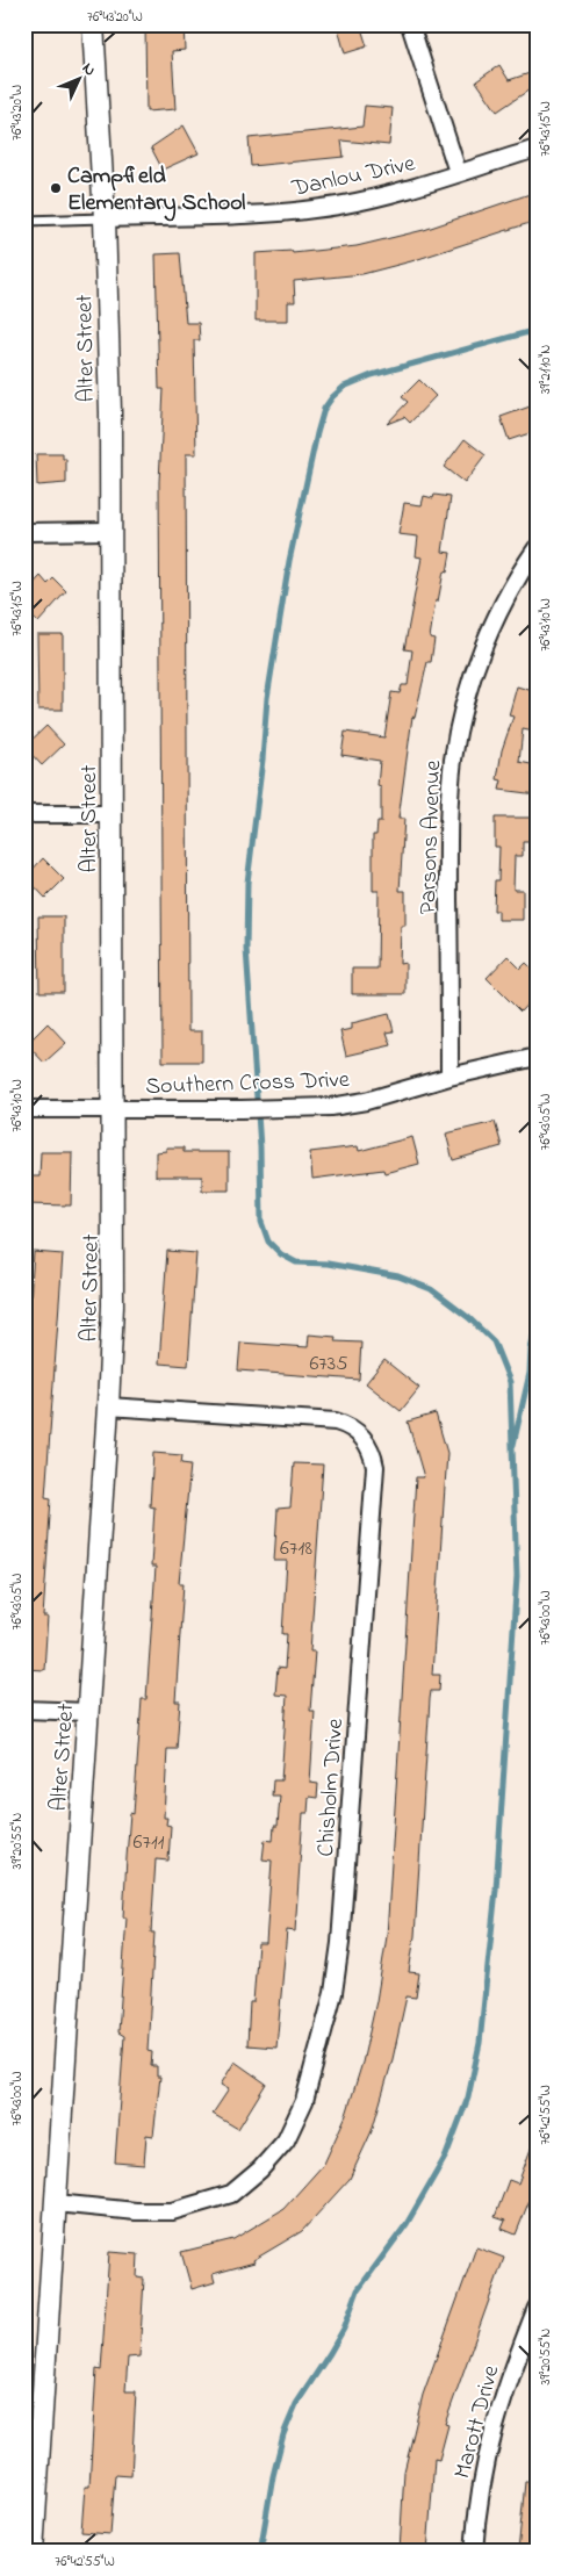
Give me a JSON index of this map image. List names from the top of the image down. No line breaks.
{"streets":{"street":["Danlou Drive","Alter Street","Parsons Avenue","Southern Cross Drive","Chisholm Drive","Marott Drive"]},"crossings":[["Danlou Drive","Alter Street"],["Alter Street","Southern Cross Drive"],["Alter Street","Chisholm Drive"],["Parsons Avenue","Southern Cross Drive"]],"places":["Campfield Elementary School"],"house_numbers":["6735","6718","6711"],"north":"top right","coordinates":["76°43'20\"W","76°43'15\"W","39°21'10\"N","76°43'10\"W","76°43'05\"W","76°43'00\"W","39°20'55\"N","76°42'55\"W"]}
